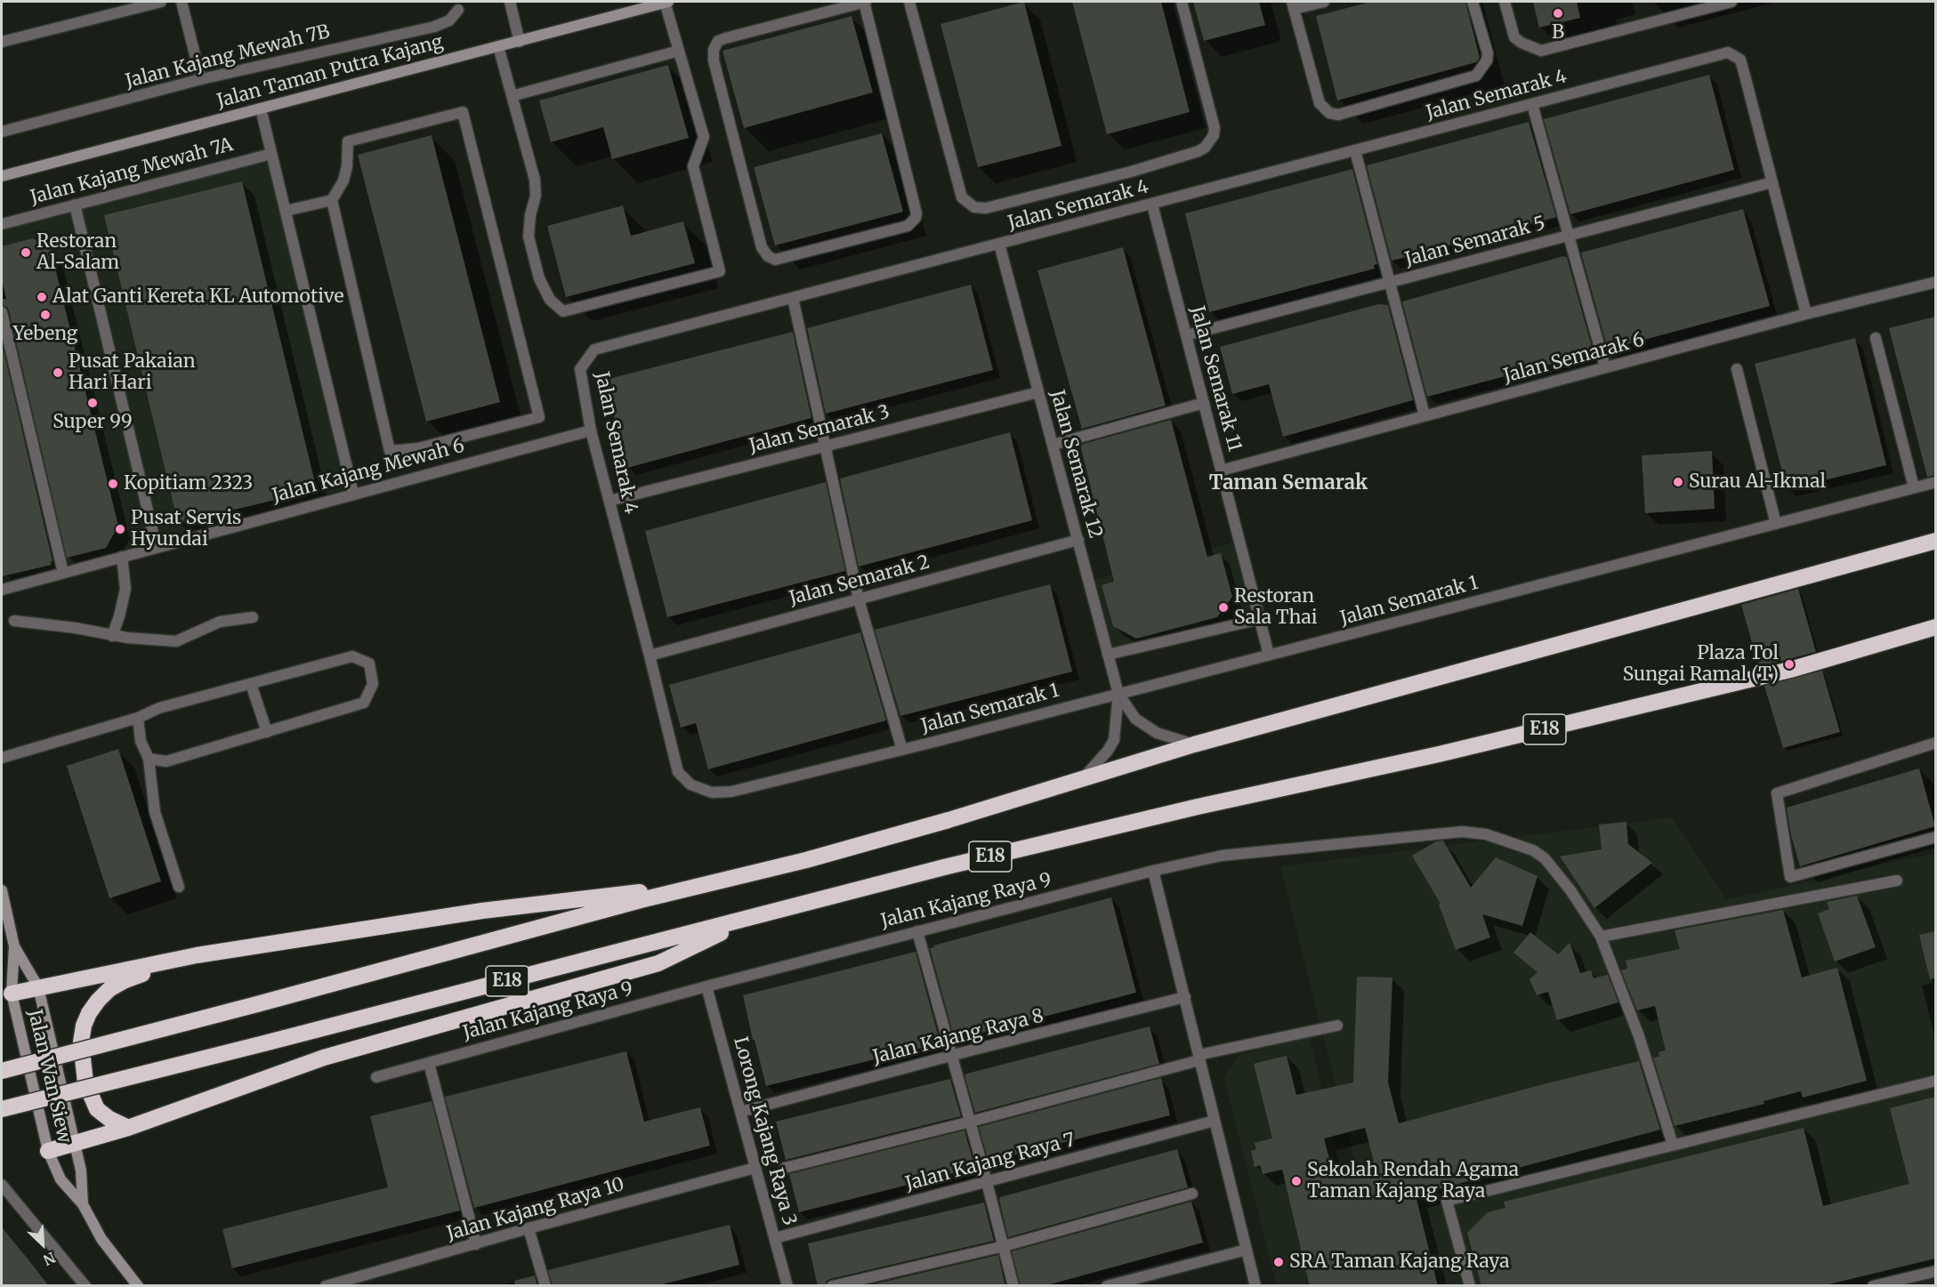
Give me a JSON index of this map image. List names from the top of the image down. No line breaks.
{"streets":{"highway":["E18"],"street":["Jalan Kajang Mewah 7B","Jalan Taman Putra Kajang","Jalan Semarak 4","Jalan Kajang Mewah 7A","Jalan Semarak 5","Jalan Semarak 6","Jalan Semarak 11","Jalan Semarak 3","Jalan Semarak 12","Jalan Kajang Mewah 6","Jalan Semarak 2","Jalan Semarak 1","Jalan Kajang Raya 9","Jalan Kajang Raya 8","Jalan Wan Siew","Lorong Kajang Raya 3","Jalan Kajang Raya 7","Jalan Kajang Raya 10"]},"crossings":[["Jalan Semarak 4","Jalan Semarak 5"],["Jalan Semarak 4","Jalan Semarak 6"],["Jalan Semarak 4","Jalan Semarak 11"],["Jalan Semarak 4","Jalan Semarak 3"],["Jalan Semarak 4","Jalan Semarak 12"],["Jalan Semarak 4","Jalan Kajang Mewah 6"],["Jalan Semarak 4","Jalan Semarak 2"],["Jalan Semarak 4","Jalan Semarak 1"],["Jalan Semarak 5","Jalan Semarak 11"],["Jalan Semarak 6","Jalan Semarak 11"],["Jalan Semarak 11","Jalan Semarak 1"],["Jalan Semarak 3","Jalan Semarak 12"],["Jalan Semarak 12","Jalan Semarak 2"],["Jalan Semarak 12","Jalan Semarak 1"],["Jalan Semarak 12","E18"],["Jalan Kajang Raya 9","Lorong Kajang Raya 3"],["Jalan Kajang Raya 8","Lorong Kajang Raya 3"],["Lorong Kajang Raya 3","Jalan Kajang Raya 7"],["Lorong Kajang Raya 3","Jalan Kajang Raya 10"]],"districts":["Taman Semarak"],"places":["B","Restoran Al-Salam","Alat Ganti Kereta KL Automotive","Yebeng","Pusat Pakaian Hari Hari","Super 99","Surau Al-Ikmal","Kopitiam 2323","Pusat Servis Hyundai","Restoran Sala Thai","Plaza Tol Sungai Ramal (T)","Sekolah Rendah Agama Taman Kajang Raya","SRA Taman Kajang Raya"],"north":"bottom right"}
